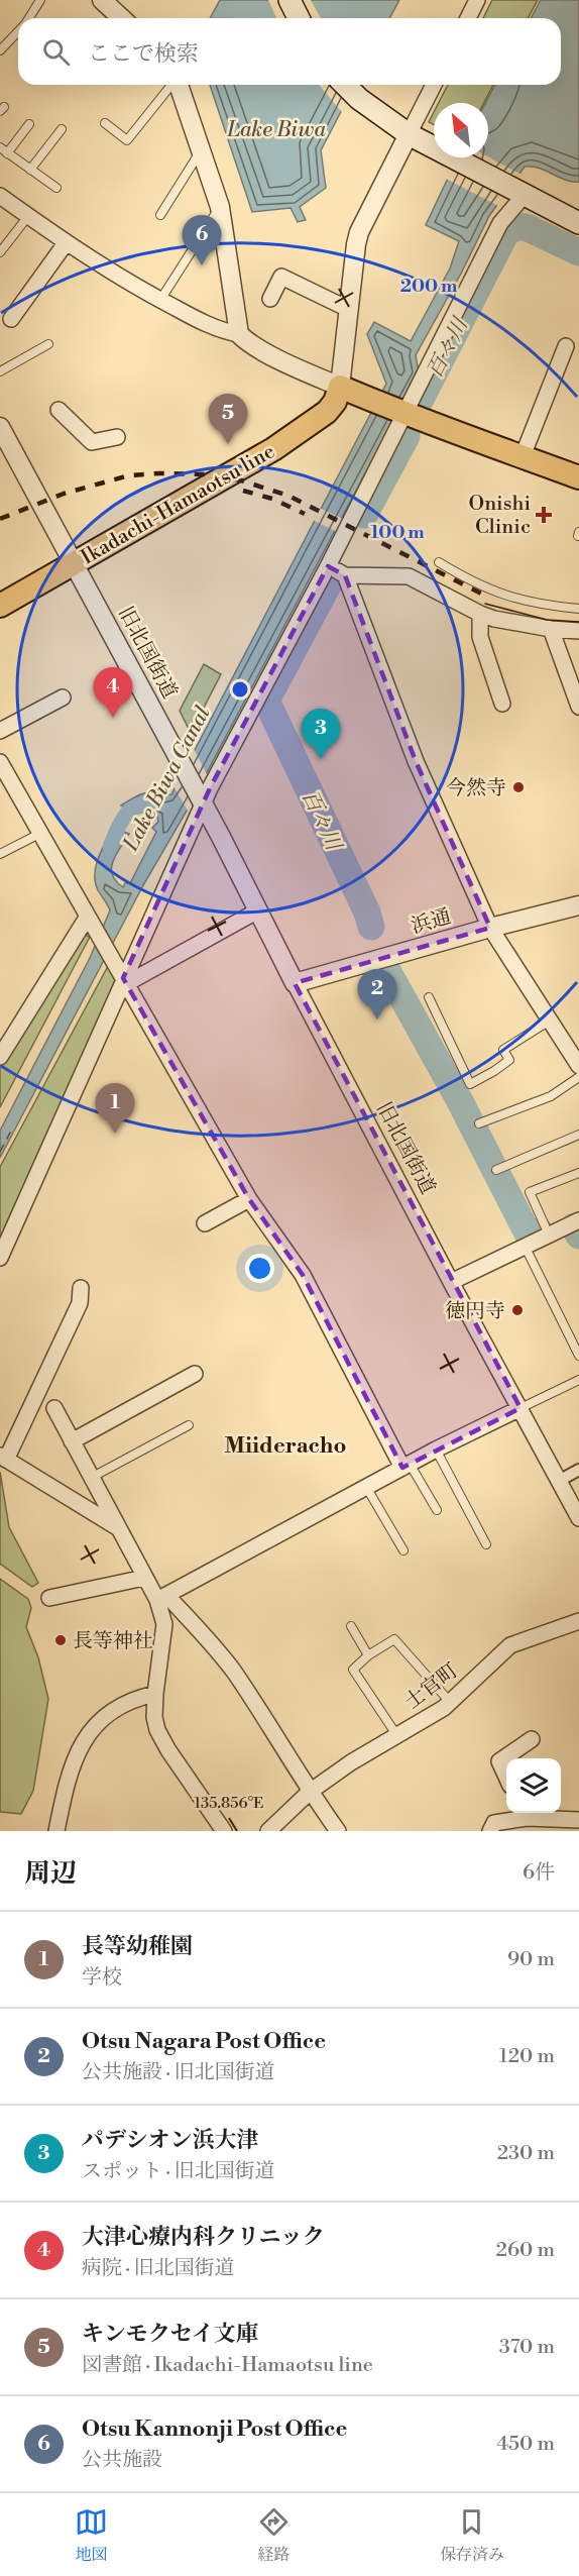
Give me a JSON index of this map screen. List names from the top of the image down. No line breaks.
{"streets":{"main road":["Ikadachi-Hamaotsu line"],"street":["旧北国街道","浜通","士官町"]},"crossings":[["Ikadachi-Hamaotsu line","旧北国街道"],["旧北国街道","浜通"]],"districts":["Miideracho"],"water":["Lake Biwa","百々川","Lake Biwa Canal"],"places":{"health":["Onishi Clinic"],"other":["今然寺","徳円寺","長等神社"]},"north":"top left","page":{"search":"ここで検索","pins":["6","5","4","3","2","1"],"heading":["周辺","6件"],"list":[{"mark":"1","name":"長等幼稚園","note":"学校","value":"90 m"},{"mark":"2","name":"Otsu Nagara Post Office","note":"公共施設 · 旧北国街道","value":"120 m"},{"mark":"3","name":"パデシオン浜大津","note":"スポット · 旧北国街道","value":"230 m"},{"mark":"4","name":"大津心療内科クリニック","note":"病院 · 旧北国街道","value":"260 m"},{"mark":"5","name":"キンモクセイ文庫","note":"図書館 · Ikadachi-Hamaotsu line","value":"370 m"},{"mark":"6","name":"Otsu Kannonji Post Office","note":"公共施設","value":"450 m"}],"nav":["地図","経路","保存済み"]},"coordinates":["135.856°E"],"rings":["200 m","100 m"]}
